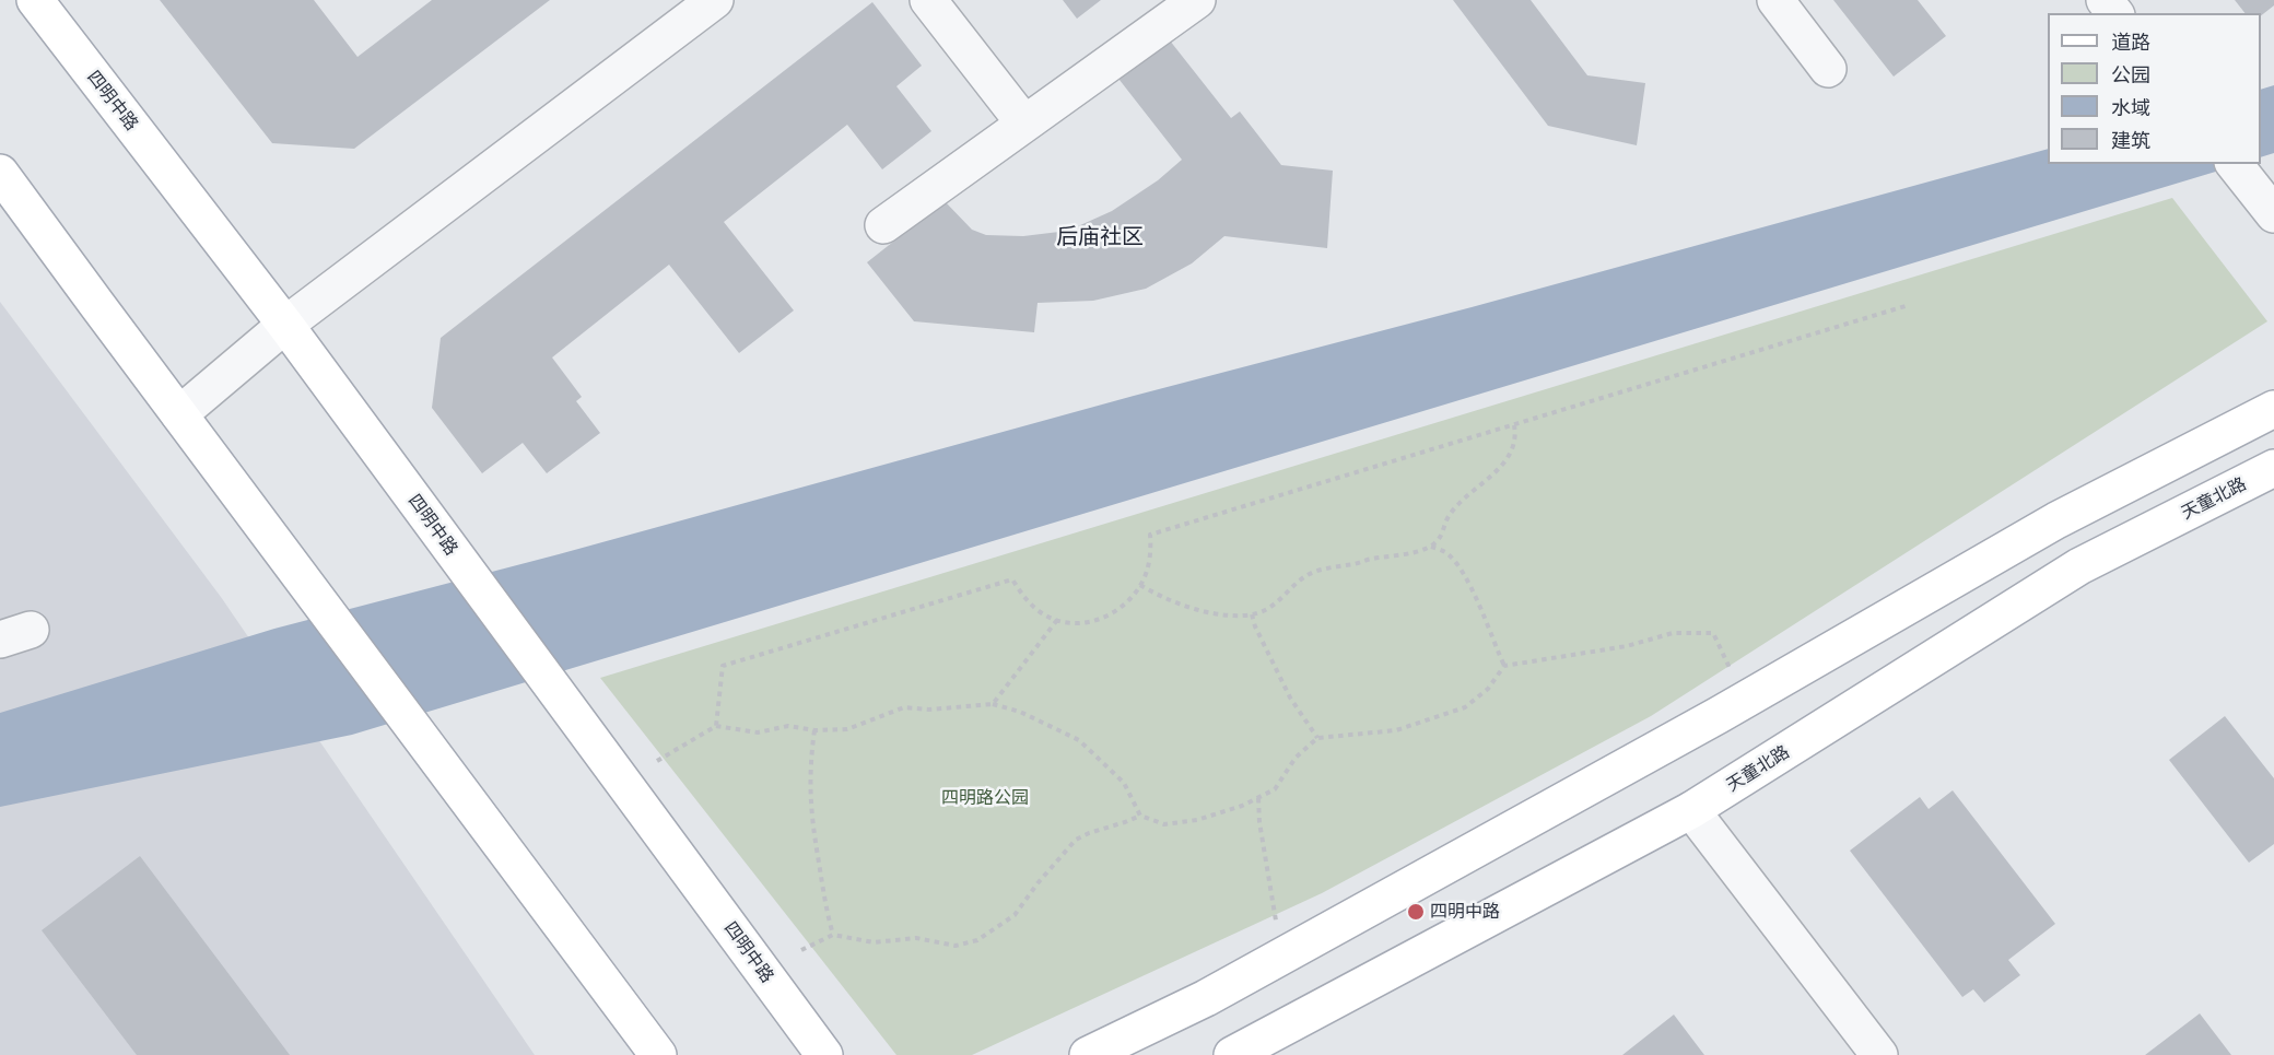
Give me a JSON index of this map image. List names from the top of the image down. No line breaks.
{"streets":{"main road":["四明中路","天童北路"]},"districts":["后庙社区"],"parks":["四明路公园"],"places":["四明中路"],"legend":["道路","公园","水域","建筑"]}
